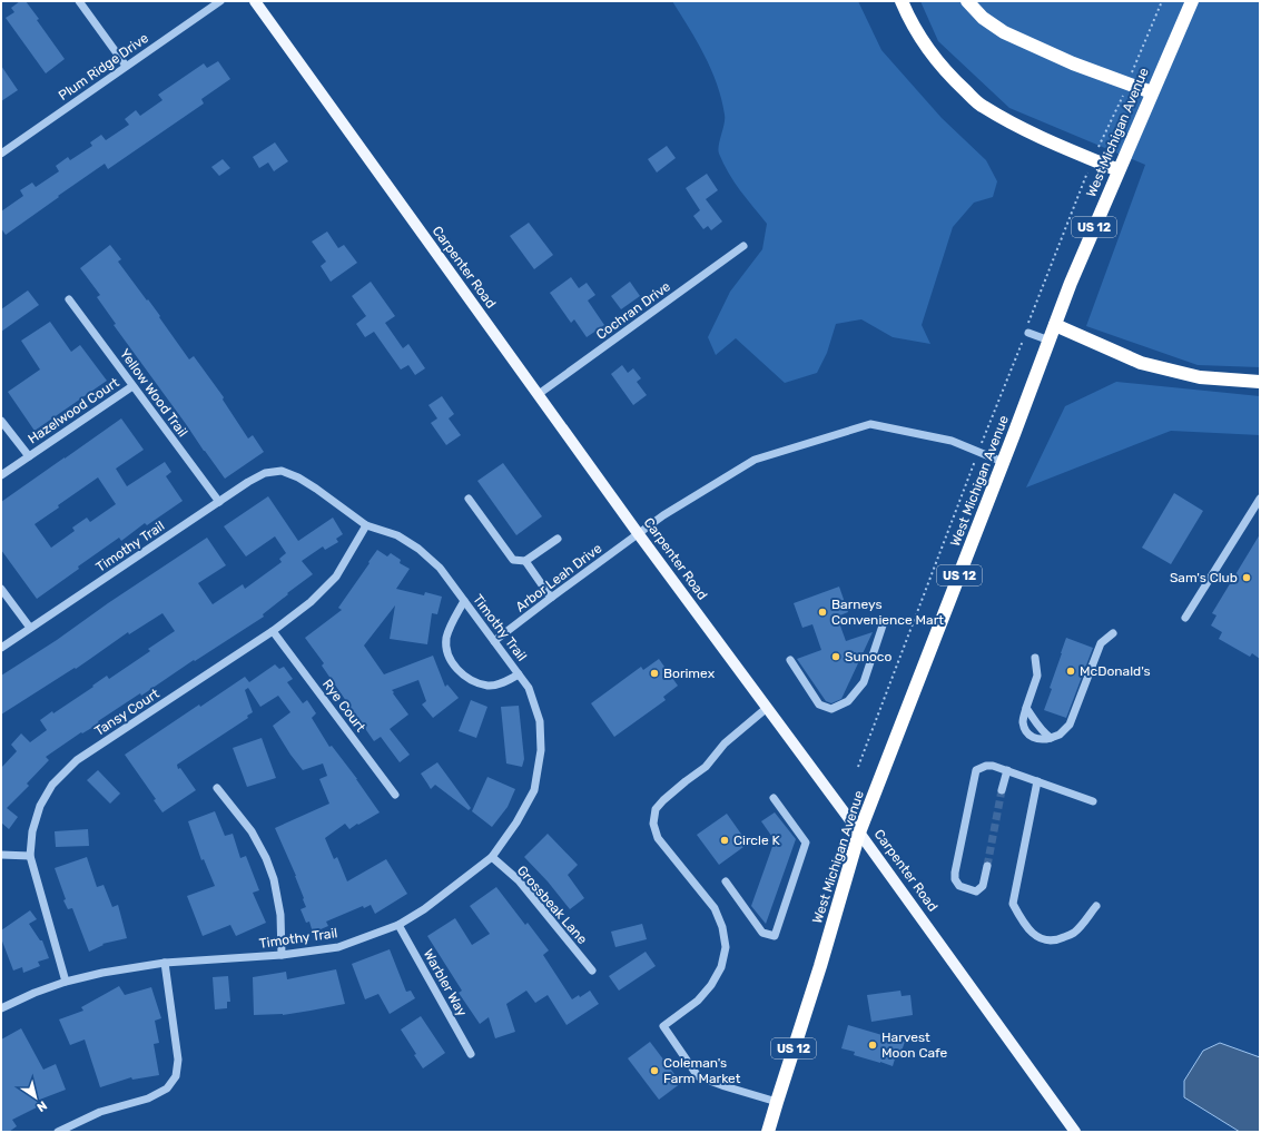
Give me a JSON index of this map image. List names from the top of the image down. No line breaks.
{"streets":{"highway":["West Michigan Avenue","US 12"],"main road":["Carpenter Road"],"street":["Plum Ridge Drive","Cochran Drive","Yellow Wood Trail","Hazelwood Court","Timothy Trail","Arbor Leah Drive","Rye Court","Tansy Court","Grossbeak Lane","Warbler Way"]},"crossings":[["West Michigan Avenue","Carpenter Road"],["West Michigan Avenue","Arbor Leah Drive"],["Carpenter Road","Cochran Drive"],["Carpenter Road","Arbor Leah Drive"],["Yellow Wood Trail","Hazelwood Court"],["Yellow Wood Trail","Timothy Trail"],["Timothy Trail","Arbor Leah Drive"],["Timothy Trail","Tansy Court"],["Timothy Trail","Grossbeak Lane"],["Timothy Trail","Warbler Way"],["Rye Court","Tansy Court"]],"places":["Sam's Club","Barneys Convenience Mart","Sunoco","McDonald's","Borimex","Circle K","Harvest Moon Cafe","Coleman's Farm Market"],"north":"bottom right"}
